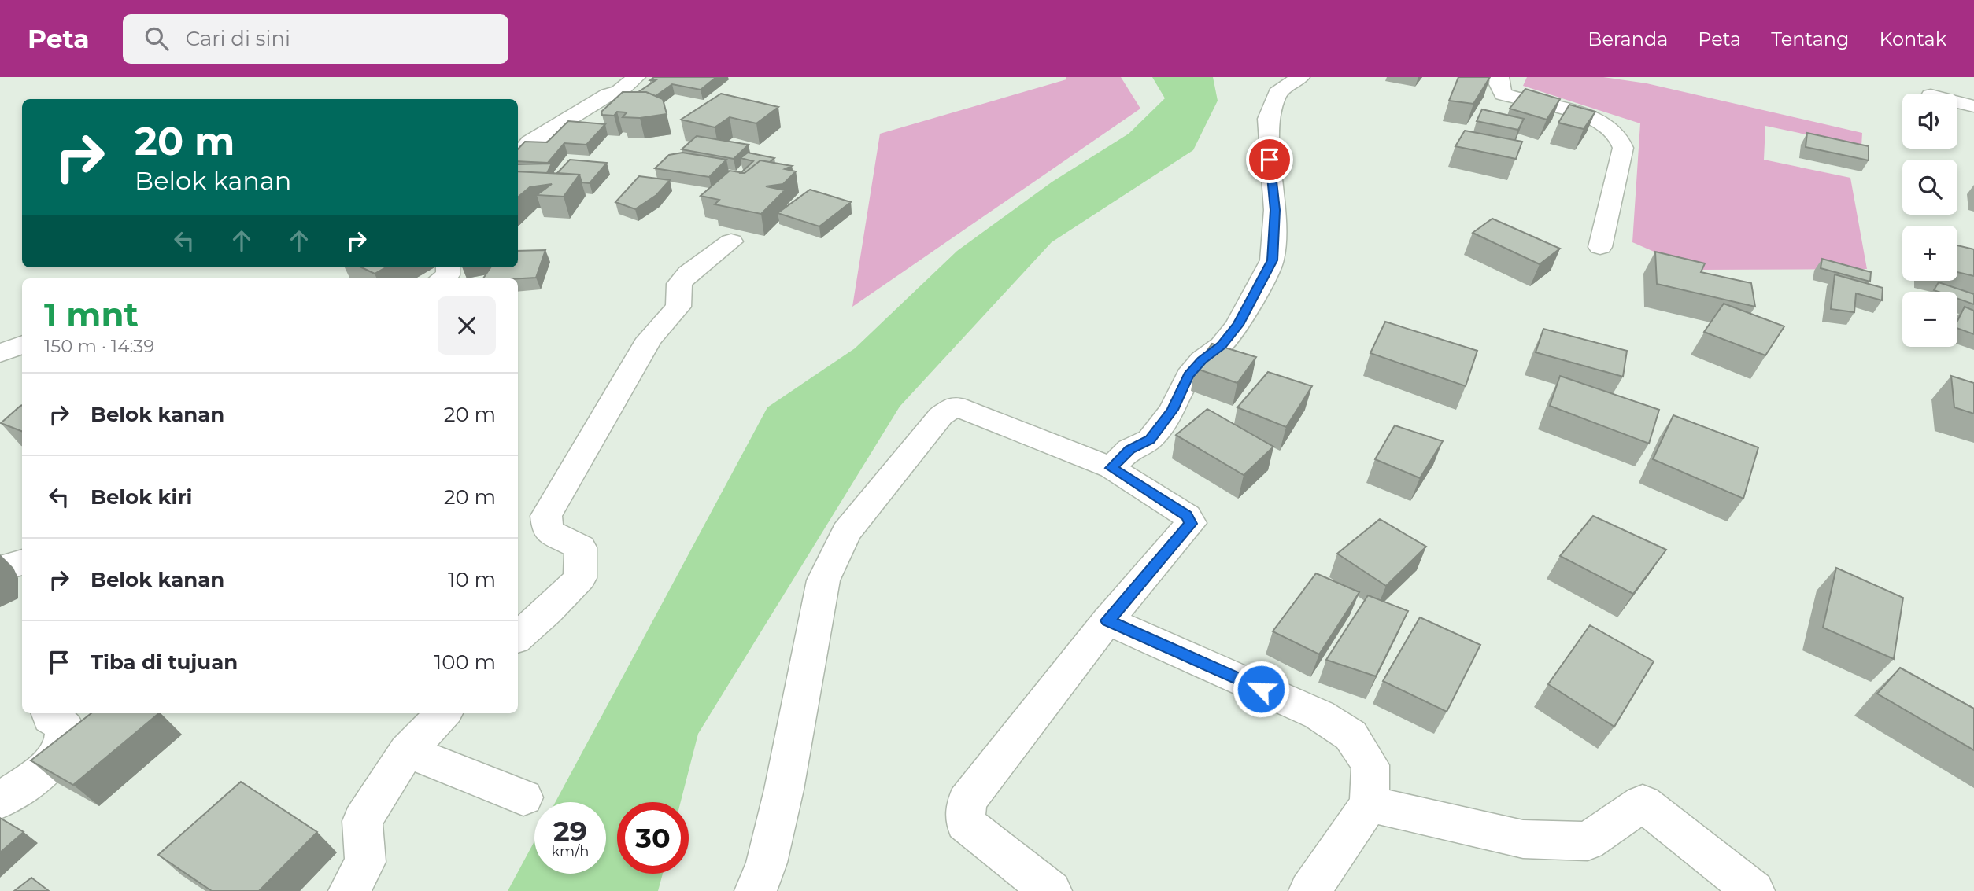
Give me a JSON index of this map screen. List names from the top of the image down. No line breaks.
{"page":{"header":"Peta","search":"Cari di sini","nav":["Beranda","Peta","Tentang","Kontak"],"map_buttons":["+","−"],"turn":["20 m","Belok kanan"],"heading":["1 mnt","150 m · 14:39"],"list":[{"name":"Belok kanan","value":"20 m"},{"name":"Belok kiri","value":"20 m"},{"name":"Belok kanan","value":"10 m"},{"name":"Tiba di tujuan","value":"100 m"}],"speed":"29 km/h","limit":"30"}}
